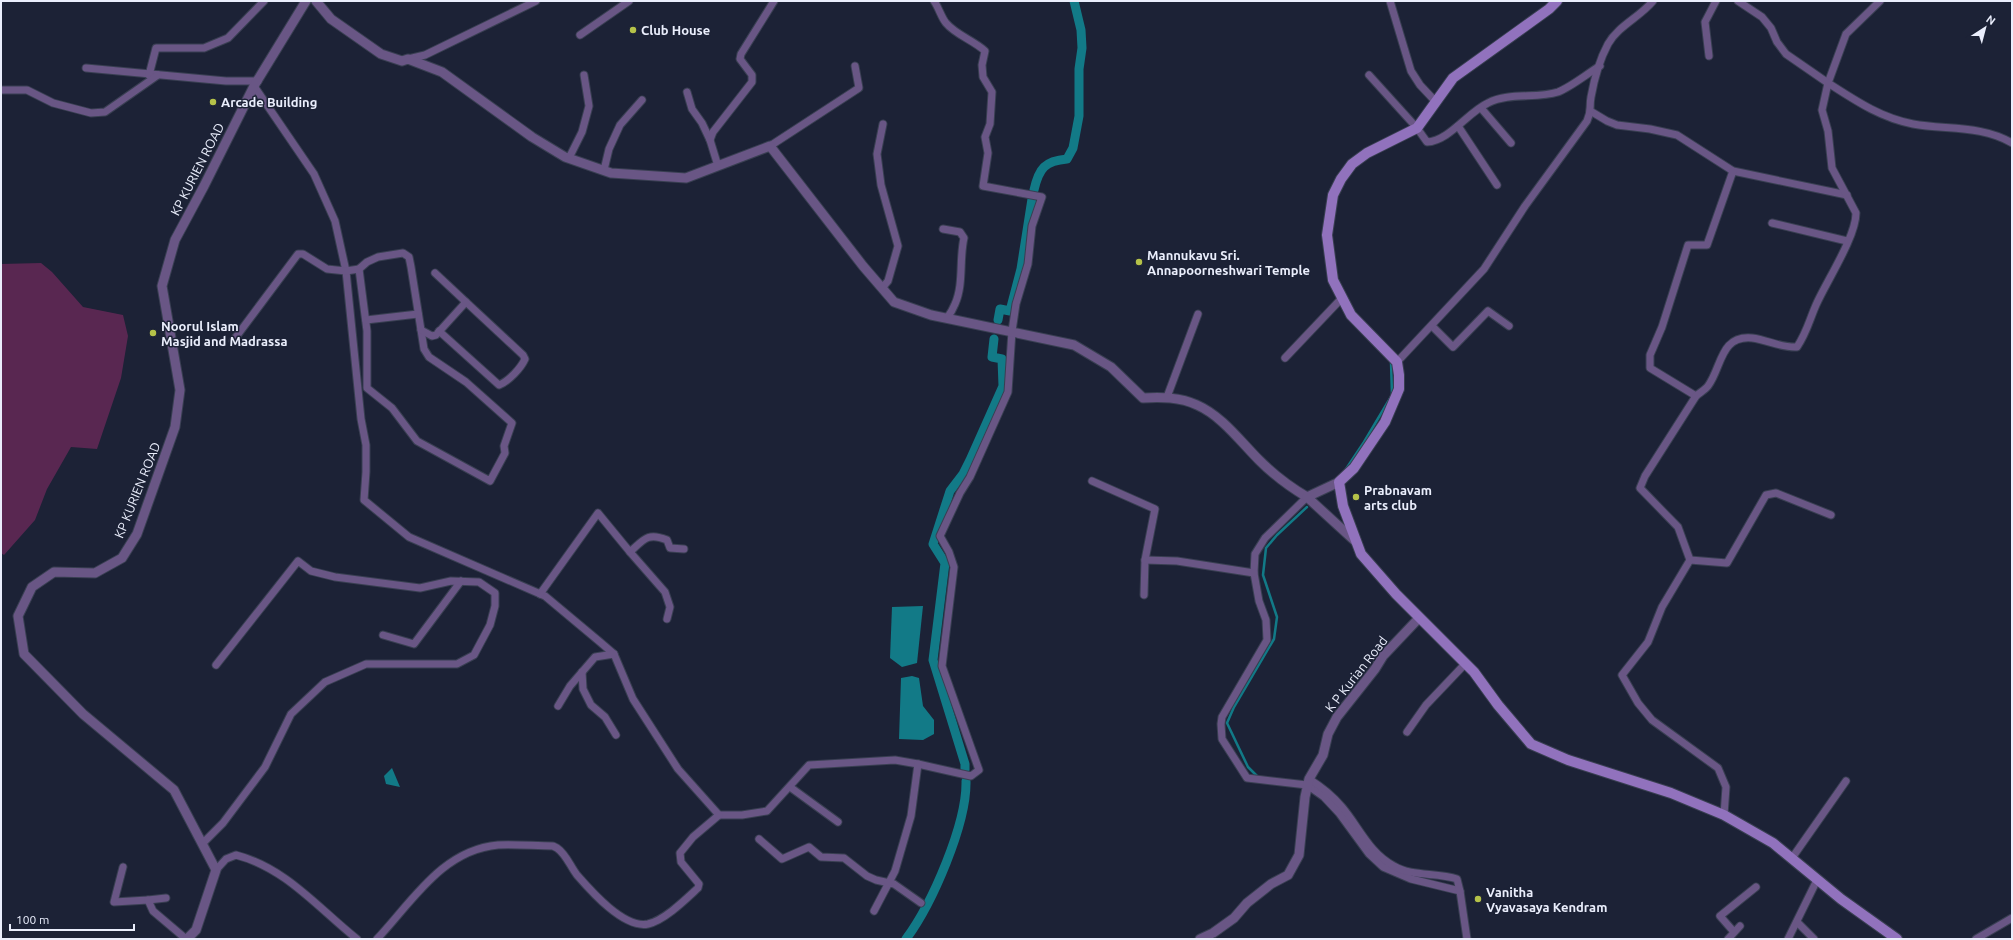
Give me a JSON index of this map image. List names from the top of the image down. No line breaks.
{"streets":{"street":["KP KURIEN ROAD","K P Kurian Road"]},"places":["Club House","Arcade Building","Mannukavu Sri. Annapoorneshwari Temple","Noorul Islam Masjid and Madrassa","Prabnavam arts club","Vanitha Vyavasaya Kendram"],"scale_bar":"100 m","north":"top right"}
